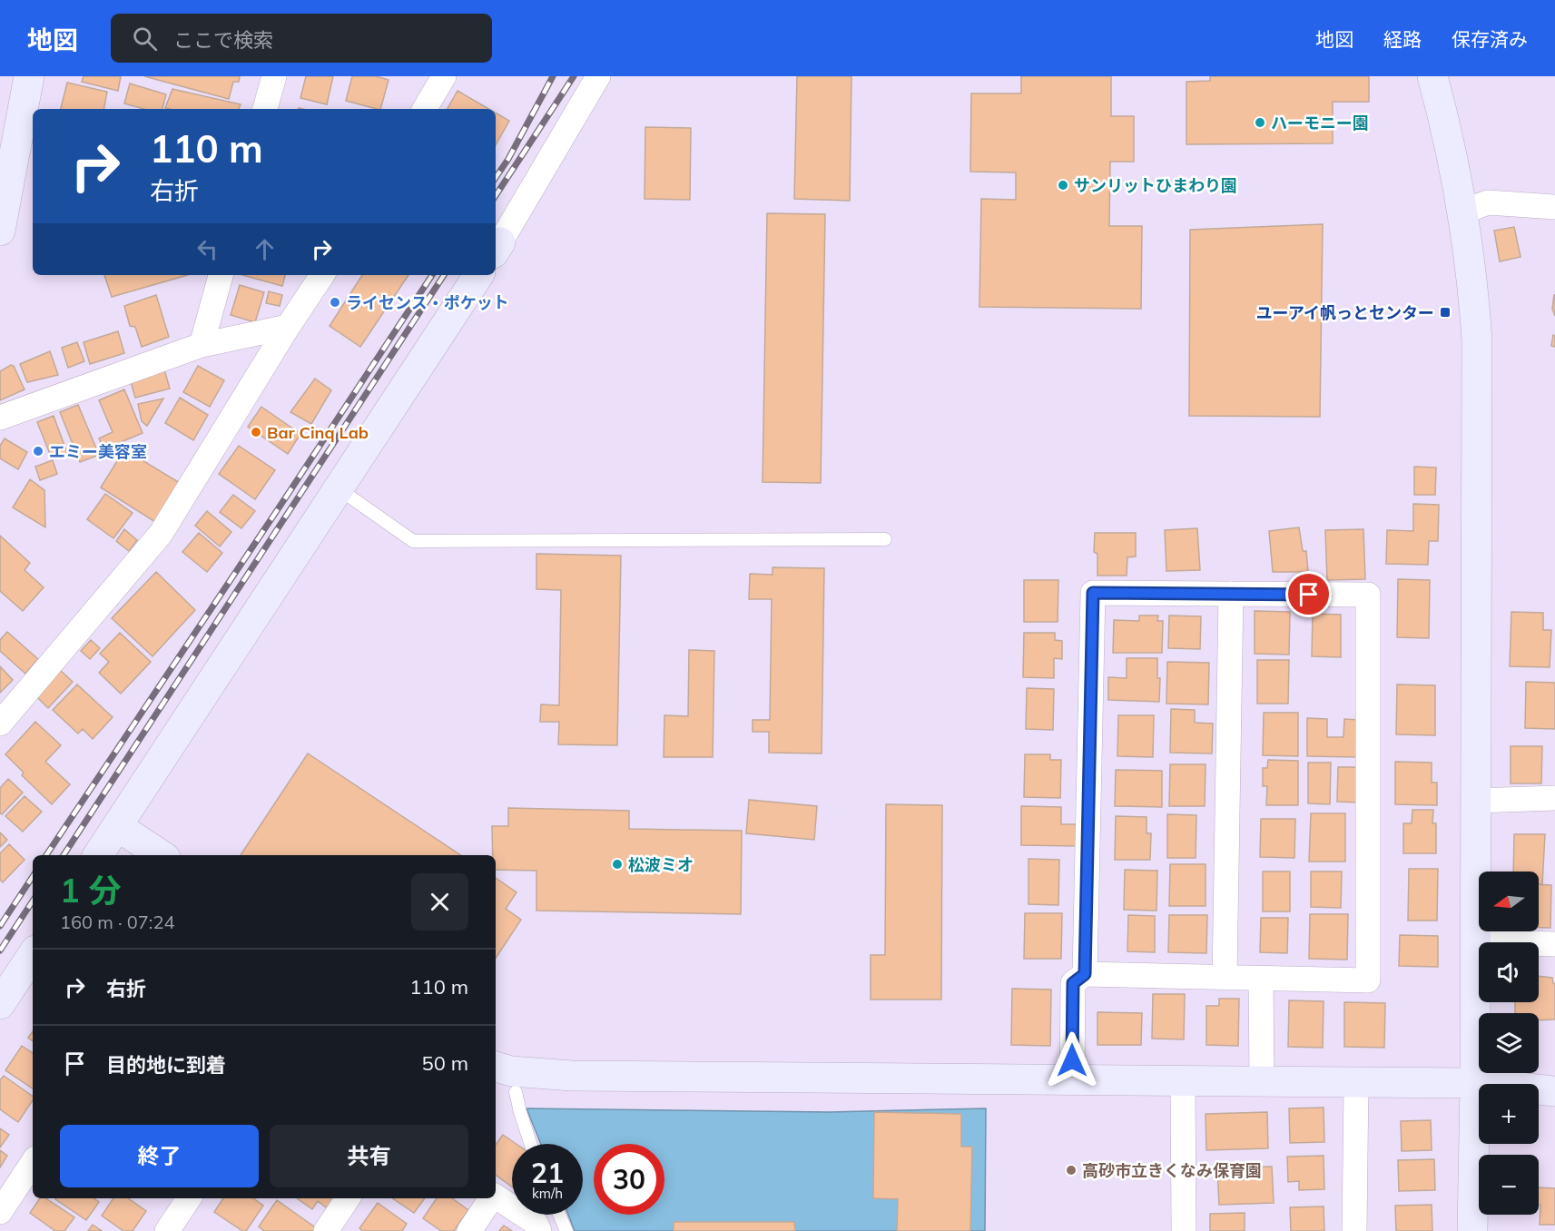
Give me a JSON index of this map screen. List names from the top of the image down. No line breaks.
{"places":{"other":["ハーモニー園","サンリットひまわり園","ライセンス・ポケット","Bar Cinq Lab","エミー美容室","松波ミオ","高砂市立きくなみ保育園"],"transit":["ユーアイ帆っとセンター"]},"north":"left","page":{"header":"地図","search":"ここで検索","nav":["地図","経路","保存済み"],"turn":["110 m","右折"],"heading":["1 分","160 m · 07:24"],"map_buttons":["+","−"],"list":[{"name":"右折","value":"110 m"},{"name":"目的地に到着","value":"50 m"}],"buttons":["終了","共有"],"speed":"21 km/h","limit":"30"}}
